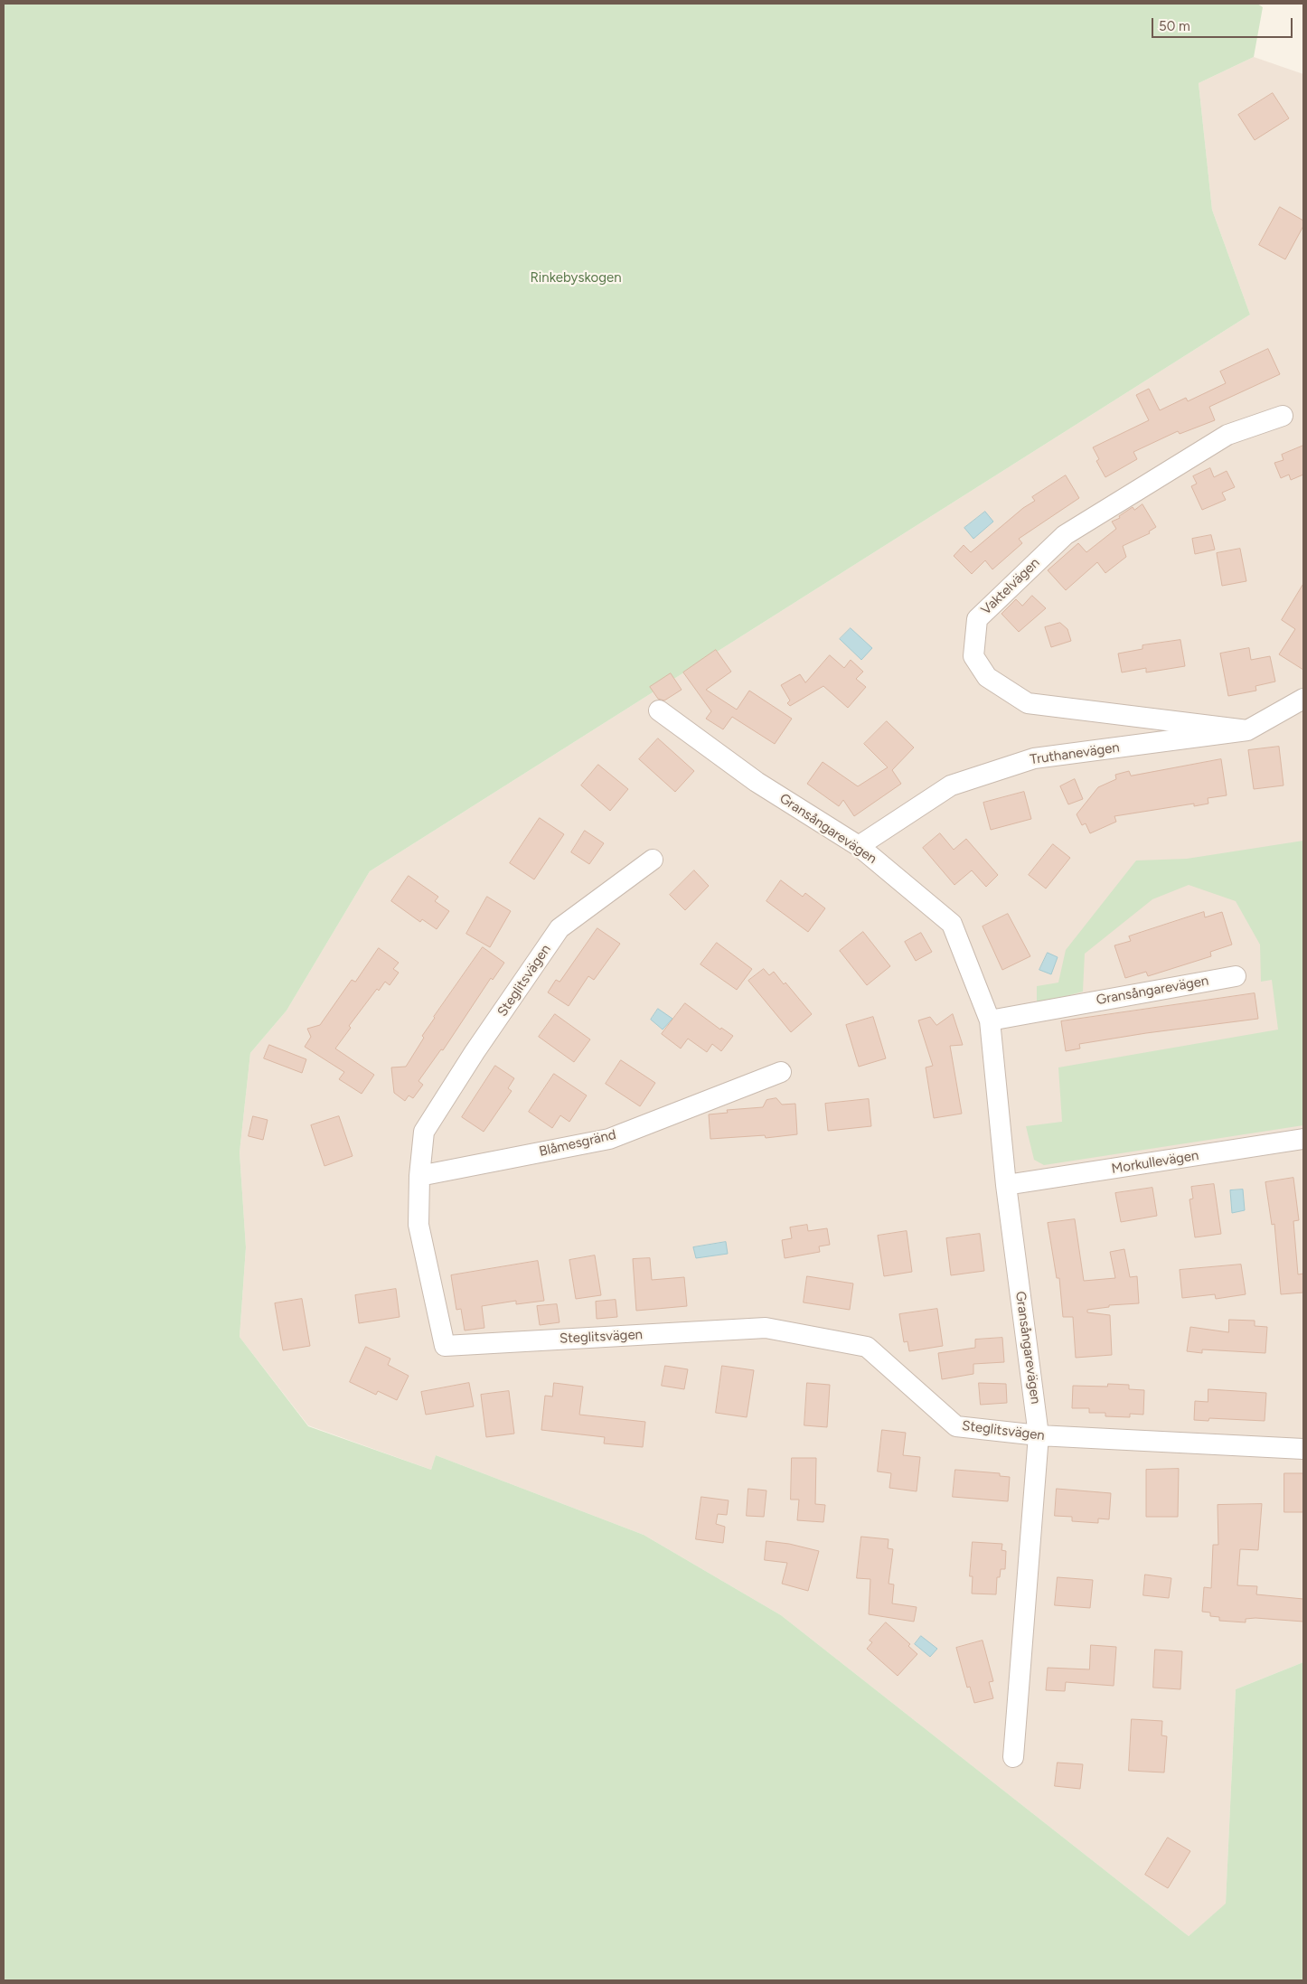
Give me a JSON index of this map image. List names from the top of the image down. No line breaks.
{"streets":{"street":["Vaktelvägen","Truthanevägen","Gransångarevägen","Steglitsvägen","Blåmesgränd","Morkullevägen"]},"crossings":[["Vaktelvägen","Truthanevägen"],["Truthanevägen","Gransångarevägen"],["Gransångarevägen","Steglitsvägen"],["Gransångarevägen","Morkullevägen"],["Steglitsvägen","Blåmesgränd"]],"parks":["Rinkebyskogen"],"scale_bar":"50 m"}
